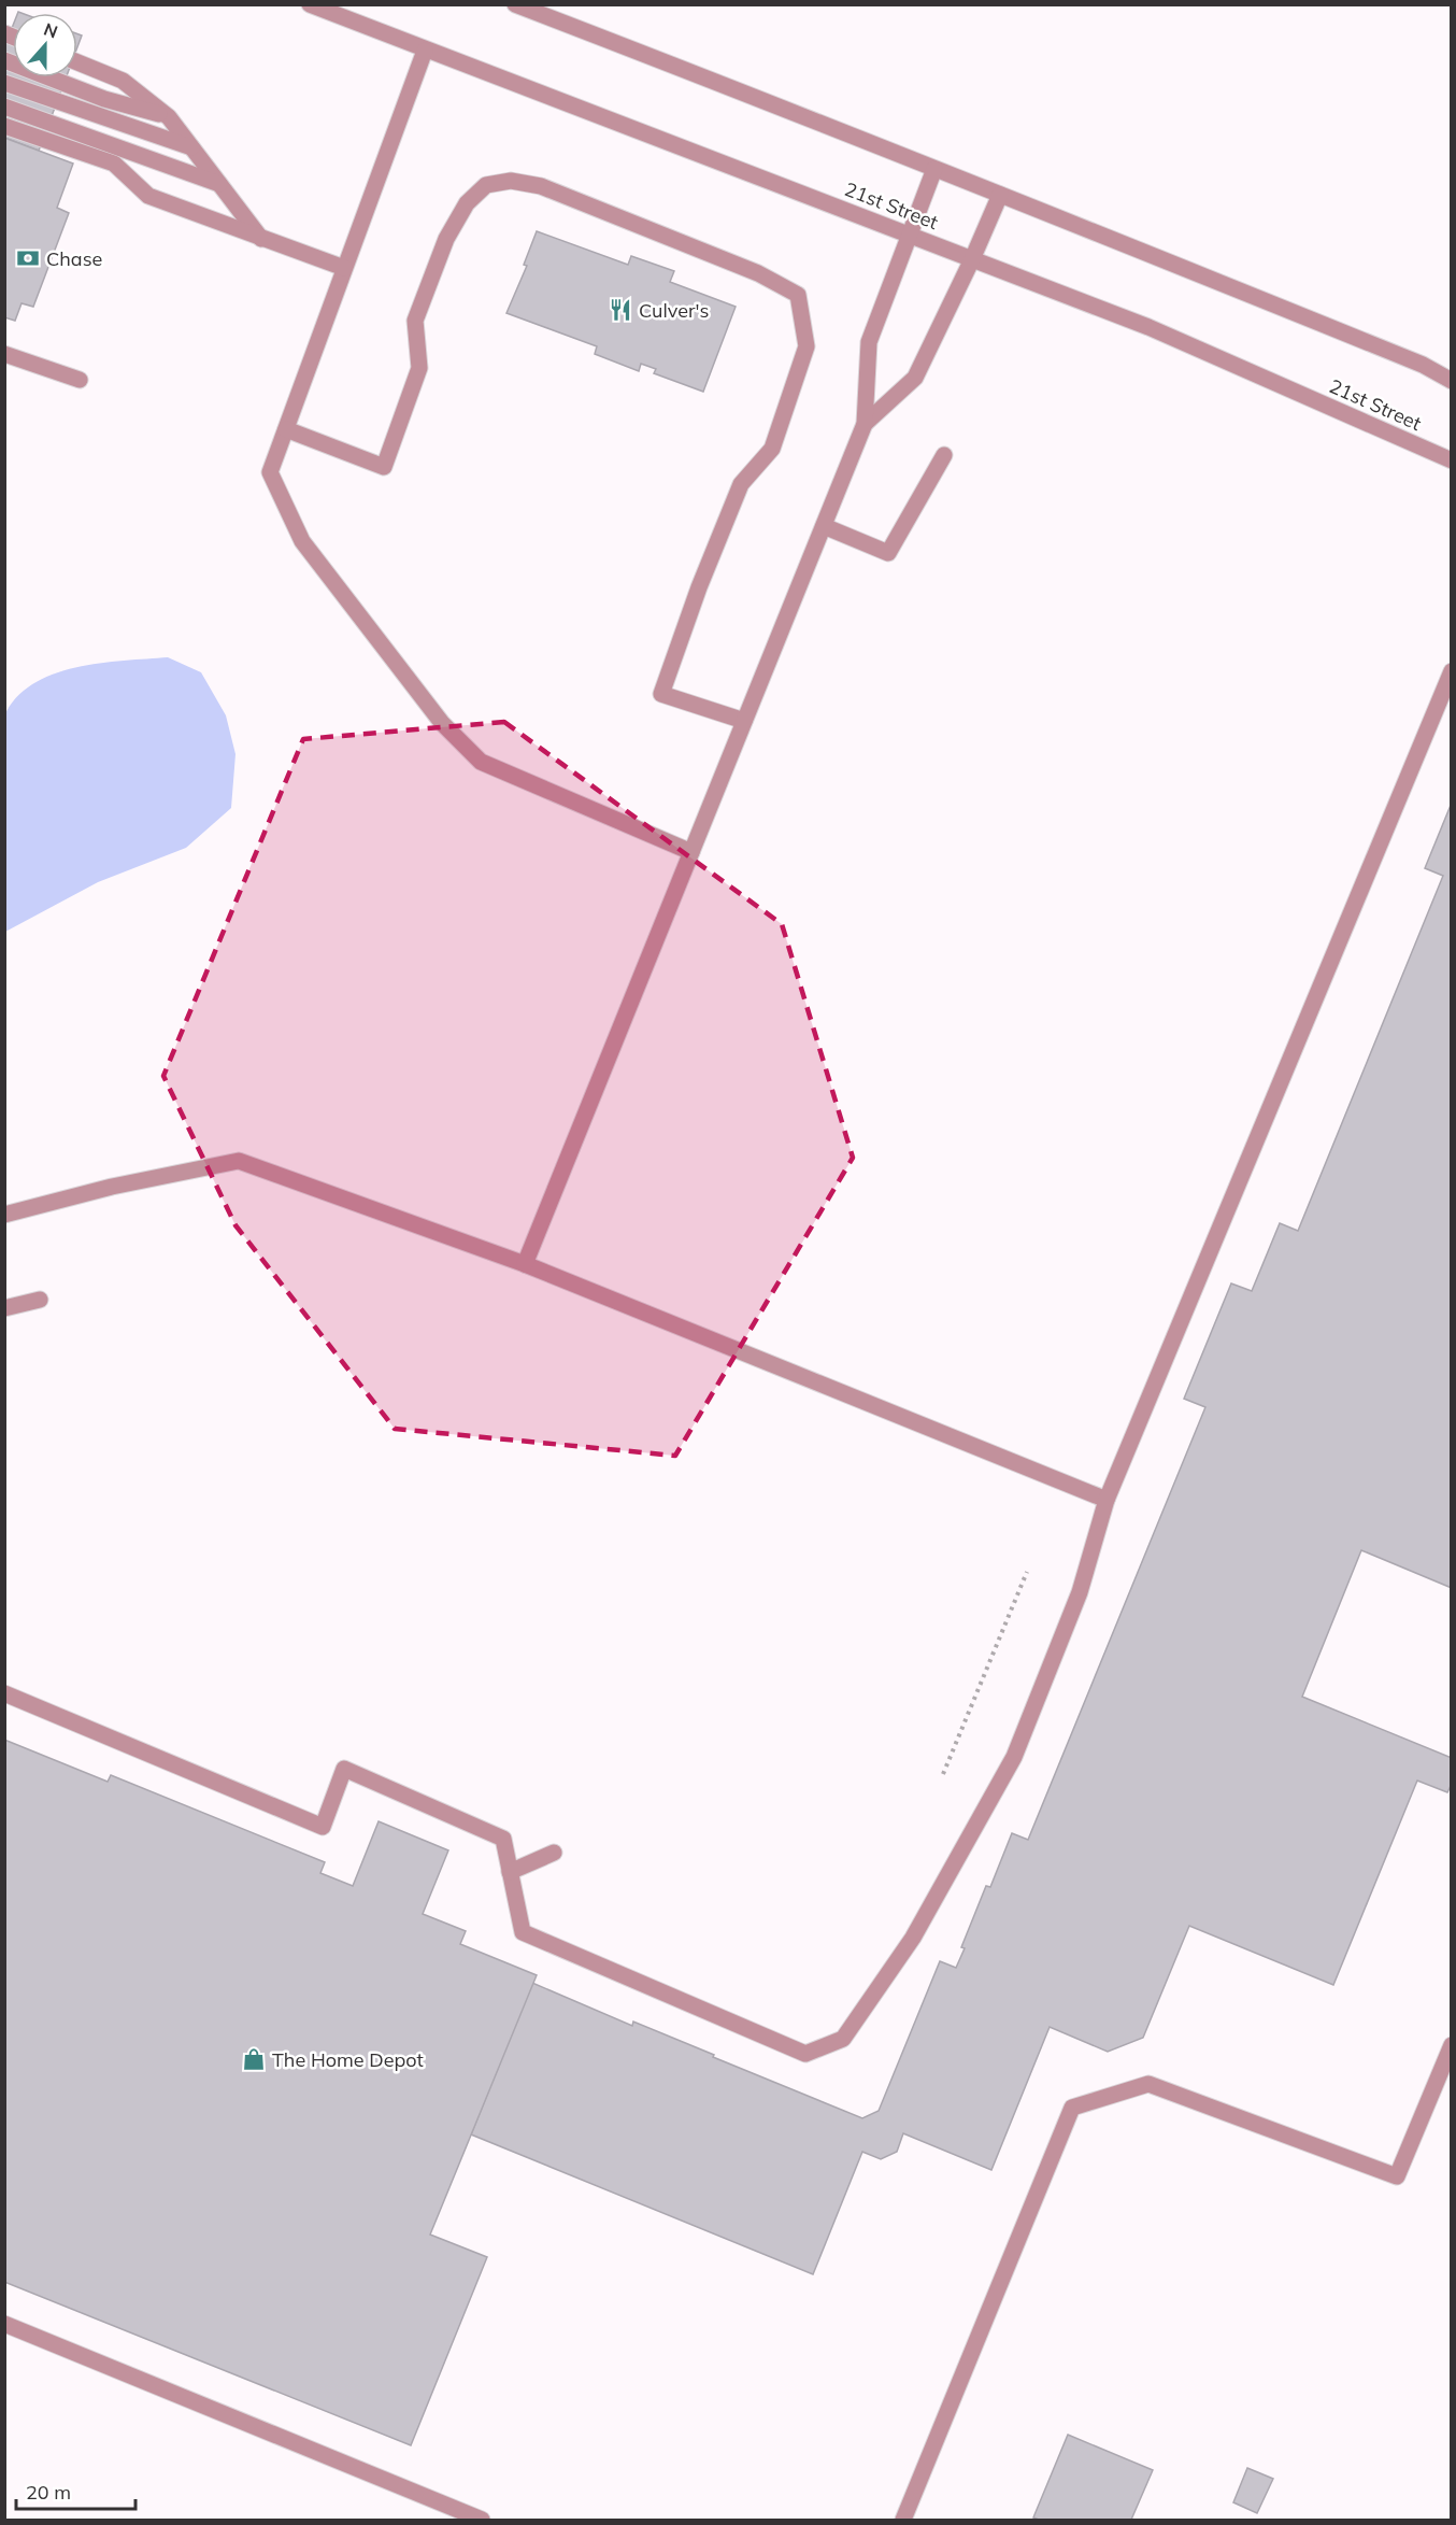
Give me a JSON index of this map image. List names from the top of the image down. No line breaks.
{"streets":{"street":["21st Street"]},"places":{"bank":["Chase"],"restaurant":["Culver's"],"shop":["The Home Depot"]},"scale_bar":"20 m","north":"top"}
